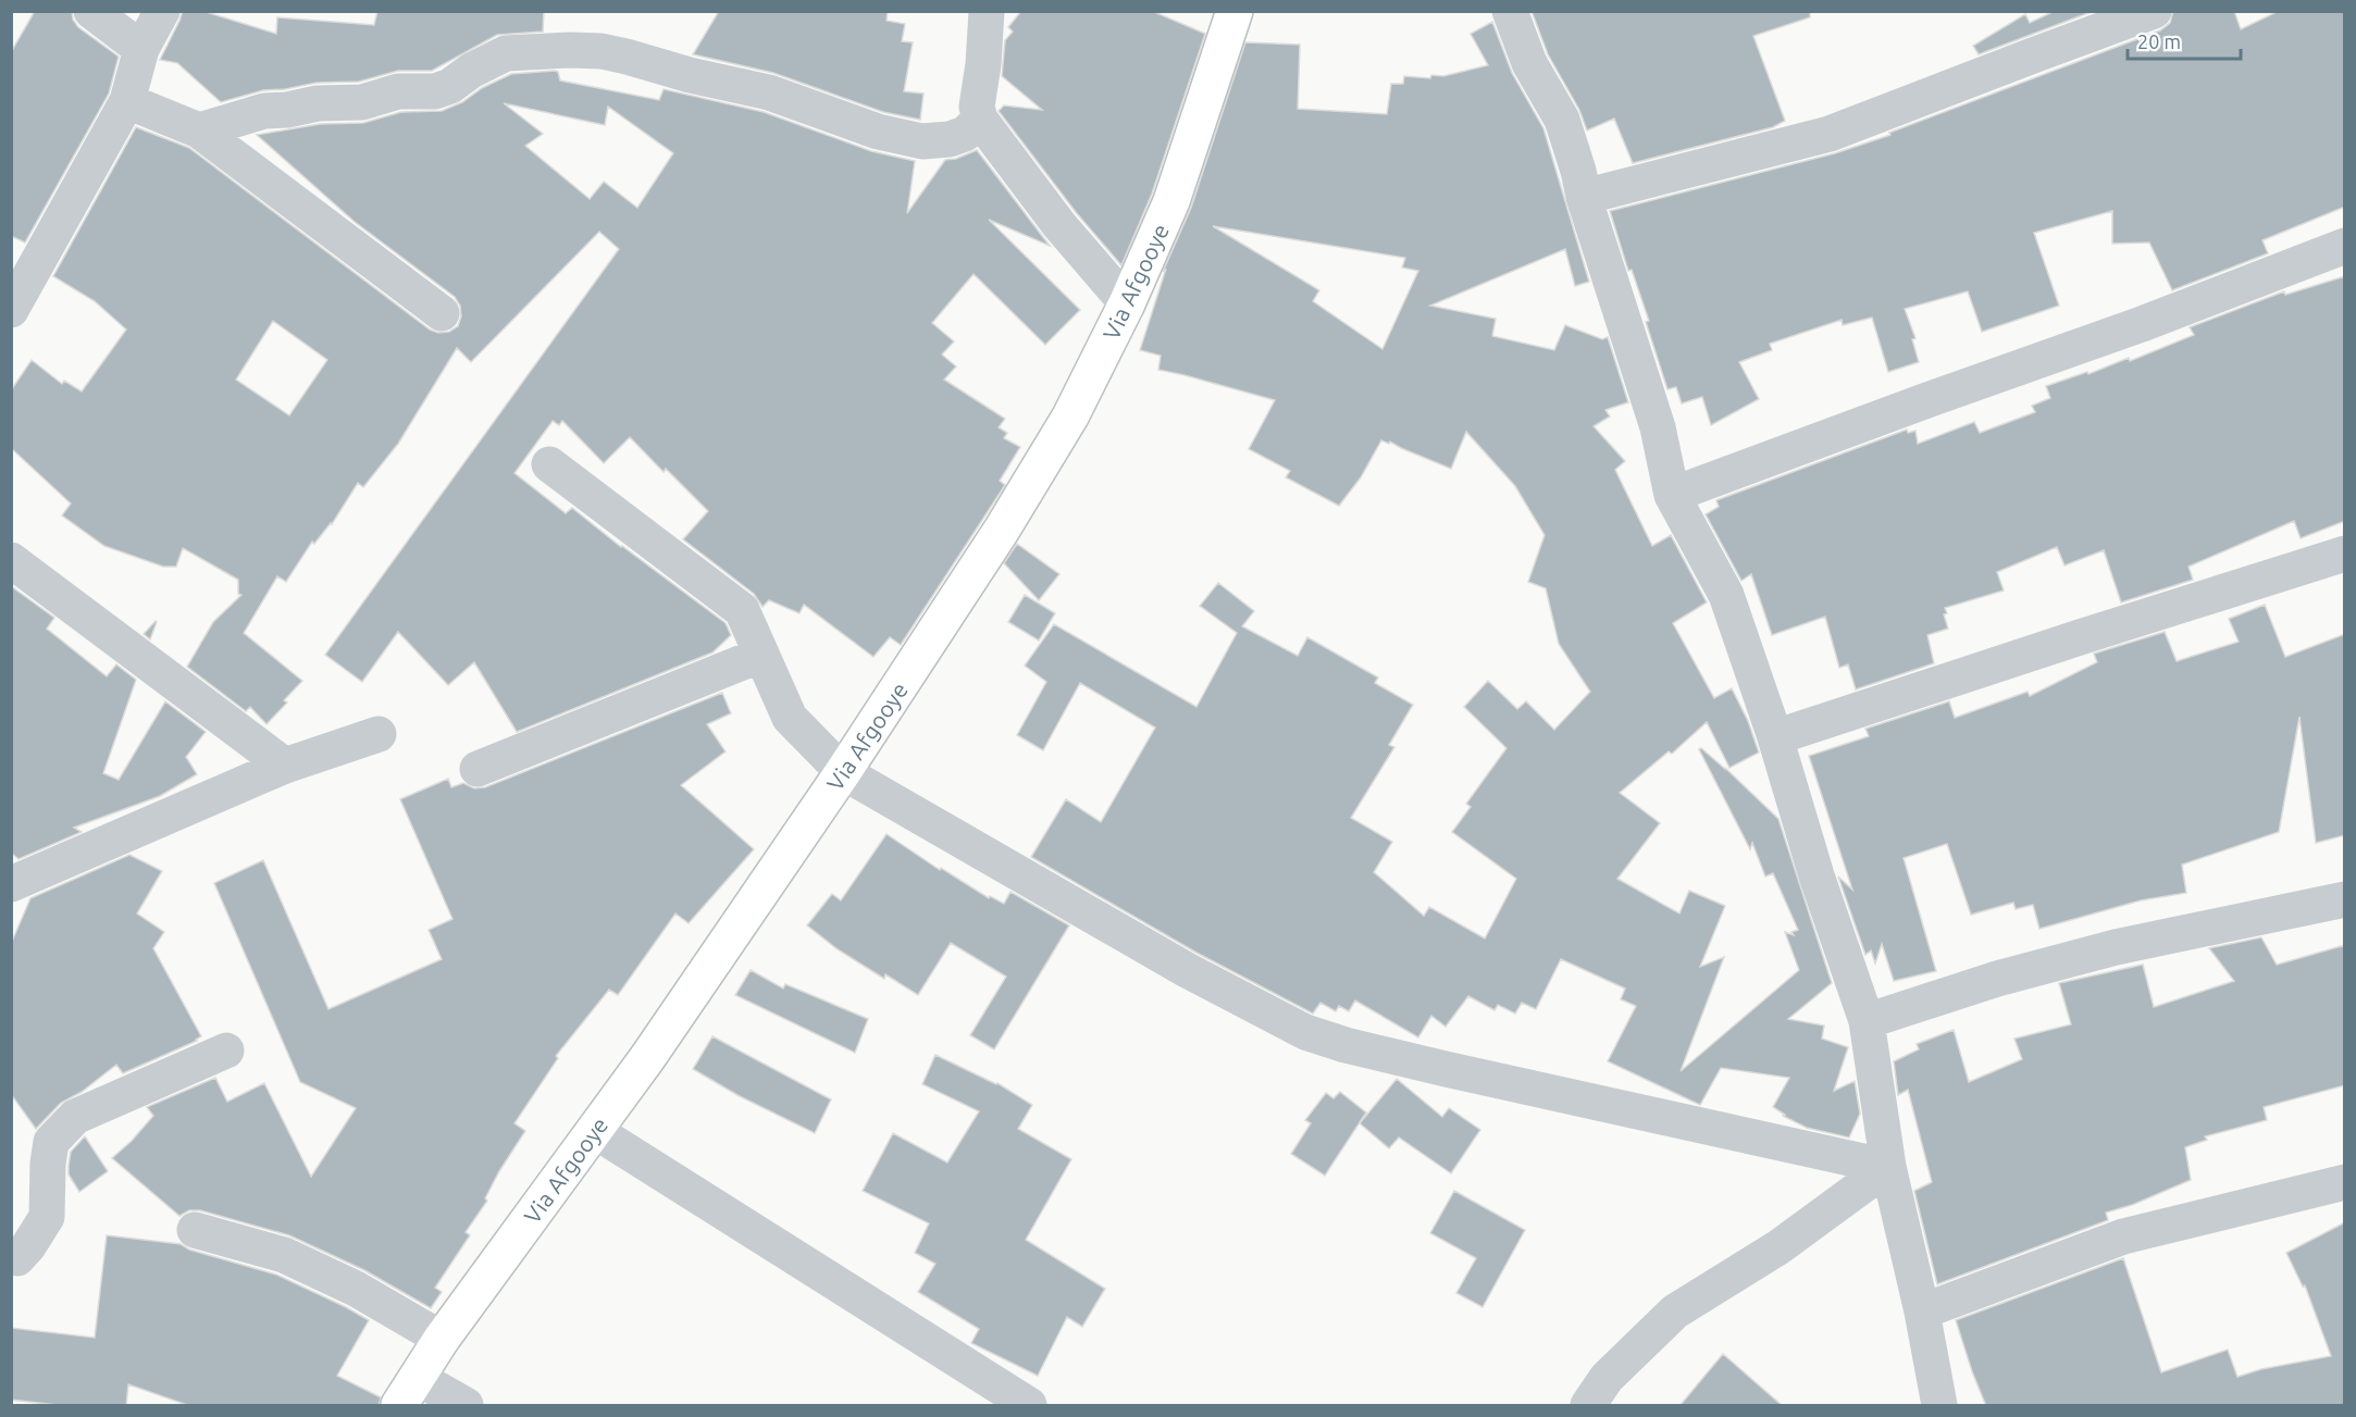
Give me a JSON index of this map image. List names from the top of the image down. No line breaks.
{"streets":{"main road":["Via Afgooye"]},"scale_bar":"20 m"}
